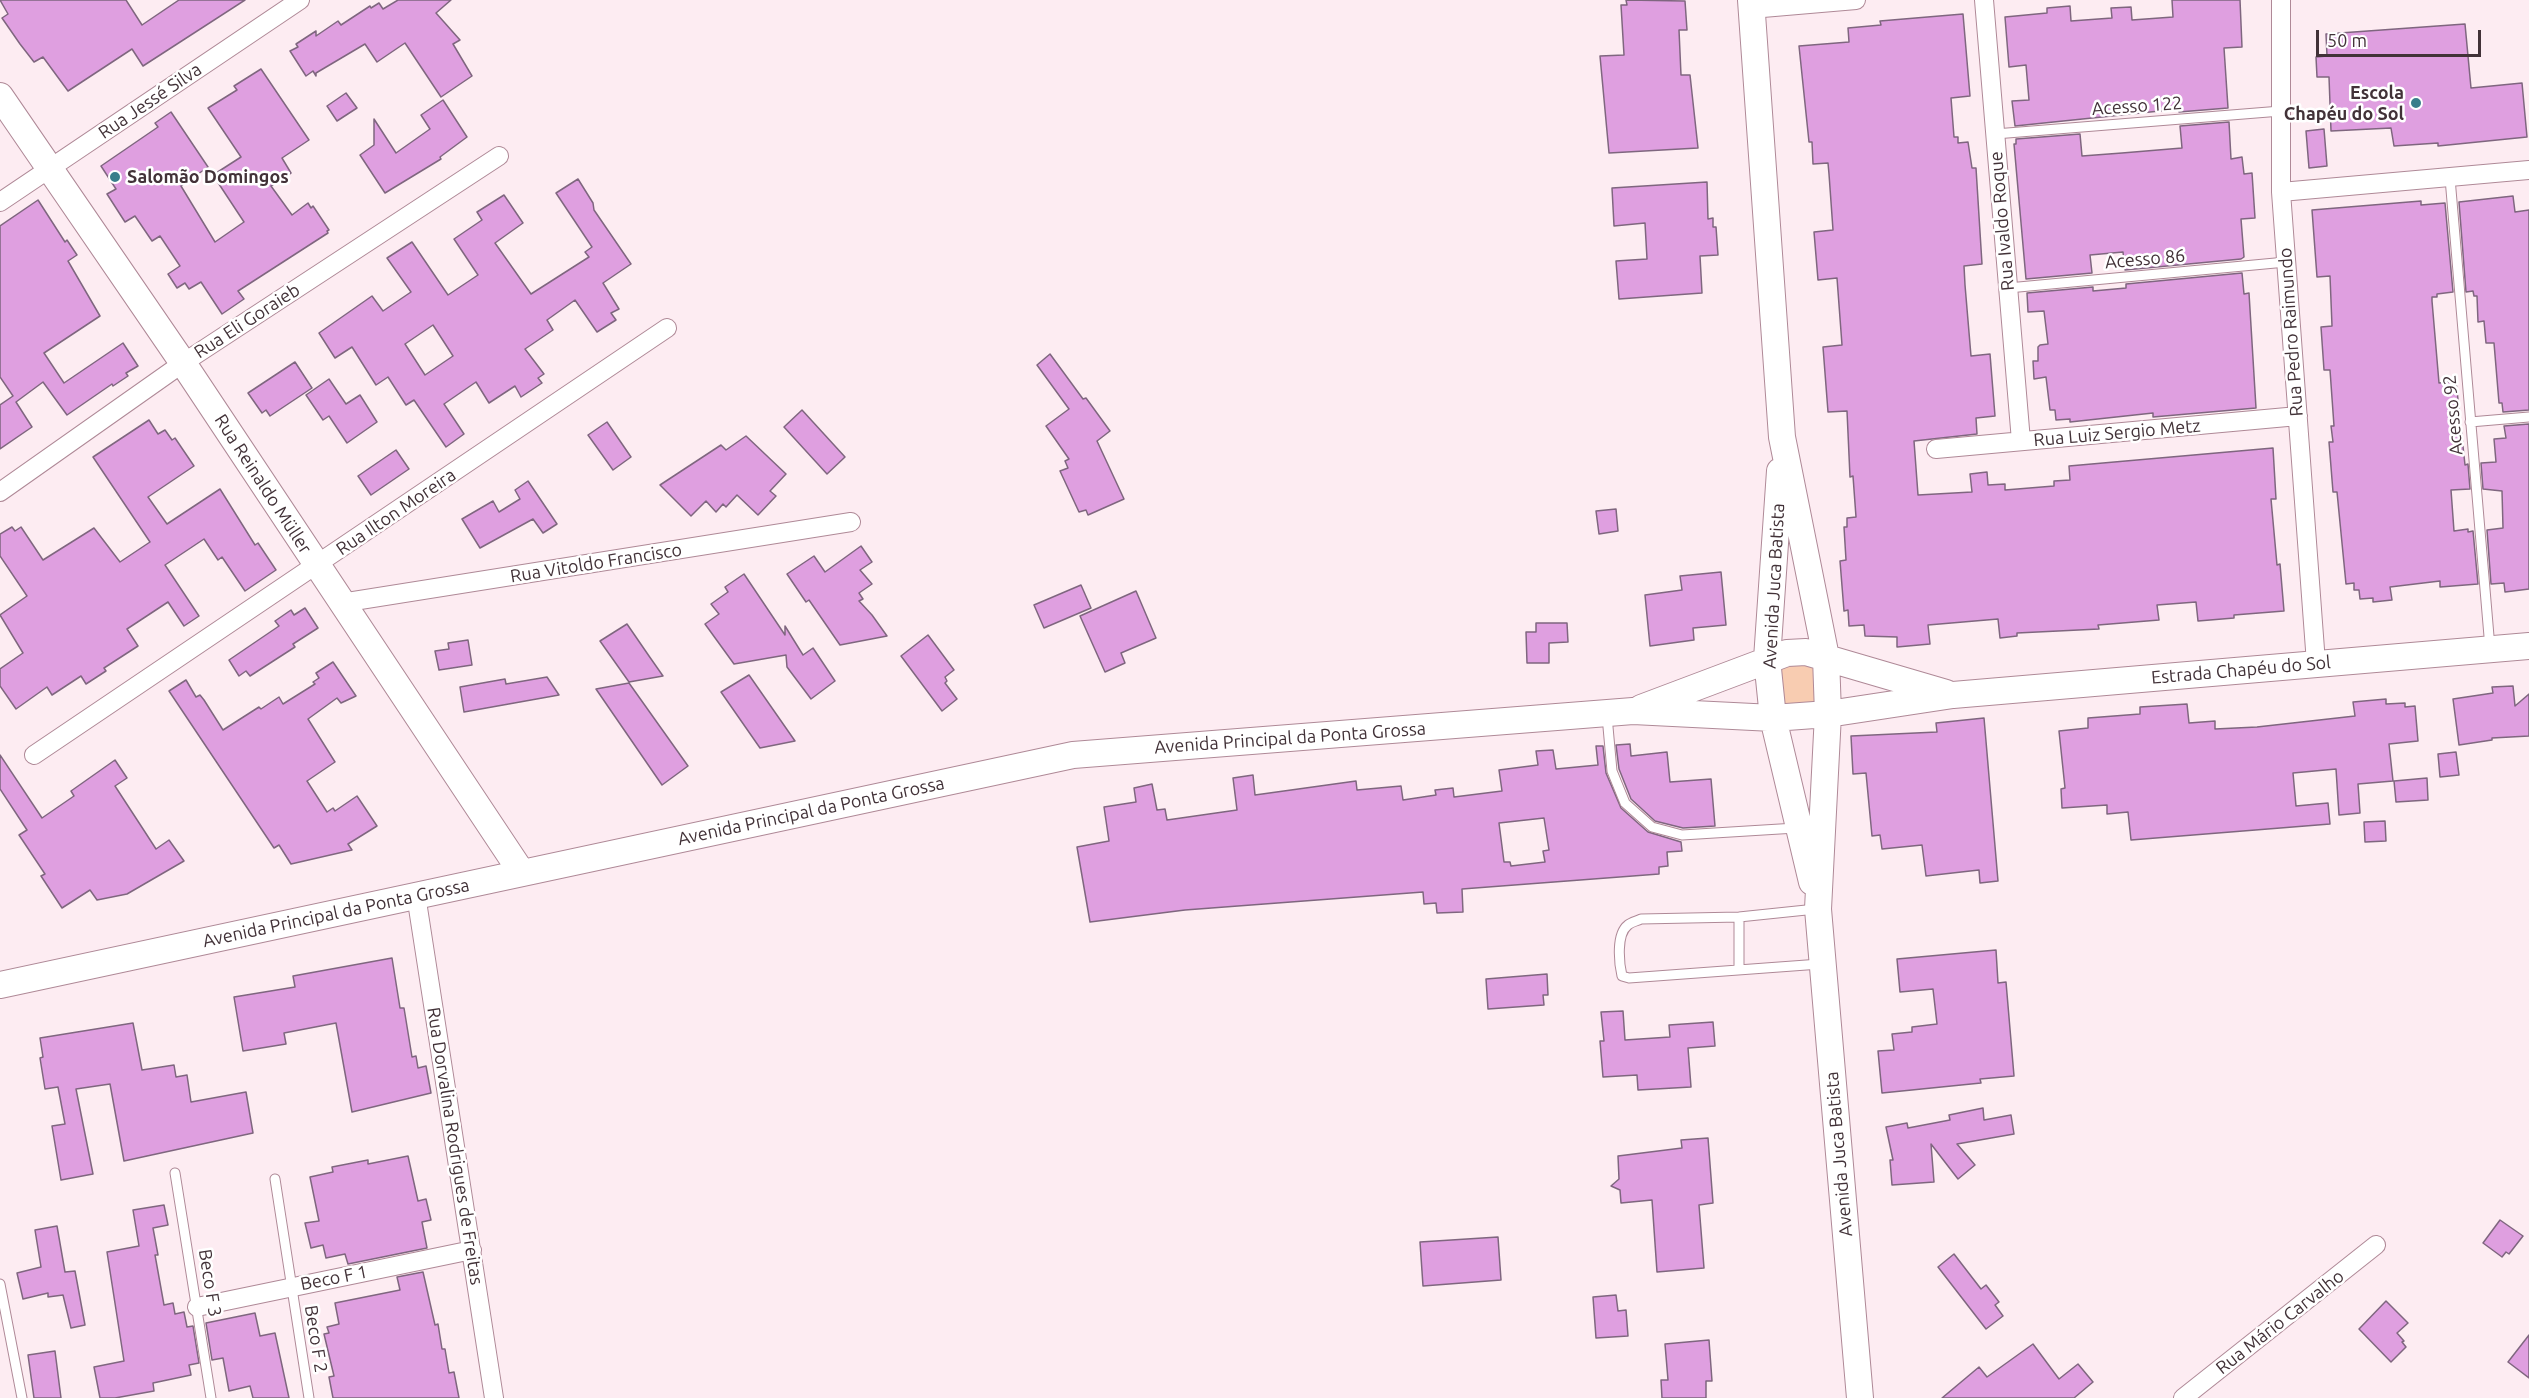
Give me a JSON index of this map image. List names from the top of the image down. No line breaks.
{"streets":{"main road":["Rua Reinaldo Müller","Avenida Juca Batista","Estrada Chapéu do Sol","Avenida Principal da Ponta Grossa"],"street":["Rua Jessé Silva","Rua Ivaldo Roque","Rua Eli Goraieb","Rua Pedro Raimundo","Rua Luiz Sergio Metz","Rua Ilton Moreira","Rua Vitoldo Francisco","Rua Dorvalina Rodrigues de Freitas","Beco F 1","Rua Mário Carvalho"],"lane":["Acesso 122","Acesso 86","Acesso 92","Beco F 3","Beco F 2"]},"crossings":[["Rua Jessé Silva","Rua Reinaldo Müller"],["Acesso 122","Rua Ivaldo Roque"],["Acesso 122","Rua Pedro Raimundo"],["Rua Ivaldo Roque","Acesso 86"],["Rua Ivaldo Roque","Rua Luiz Sergio Metz"],["Acesso 86","Rua Pedro Raimundo"],["Rua Eli Goraieb","Rua Reinaldo Müller"],["Rua Pedro Raimundo","Rua Luiz Sergio Metz"],["Rua Pedro Raimundo","Estrada Chapéu do Sol"],["Acesso 92","Estrada Chapéu do Sol"],["Rua Reinaldo Müller","Rua Ilton Moreira"],["Rua Reinaldo Müller","Rua Vitoldo Francisco"],["Rua Reinaldo Müller","Avenida Principal da Ponta Grossa"],["Avenida Juca Batista","Estrada Chapéu do Sol"],["Avenida Juca Batista","Avenida Principal da Ponta Grossa"],["Estrada Chapéu do Sol","Avenida Principal da Ponta Grossa"],["Avenida Principal da Ponta Grossa","Rua Dorvalina Rodrigues de Freitas"],["Rua Dorvalina Rodrigues de Freitas","Beco F 1"],["Beco F 1","Beco F 3"],["Beco F 1","Beco F 2"]],"places":["Escola Chapéu do Sol","Salomão Domingos"],"scale_bar":"50 m"}
